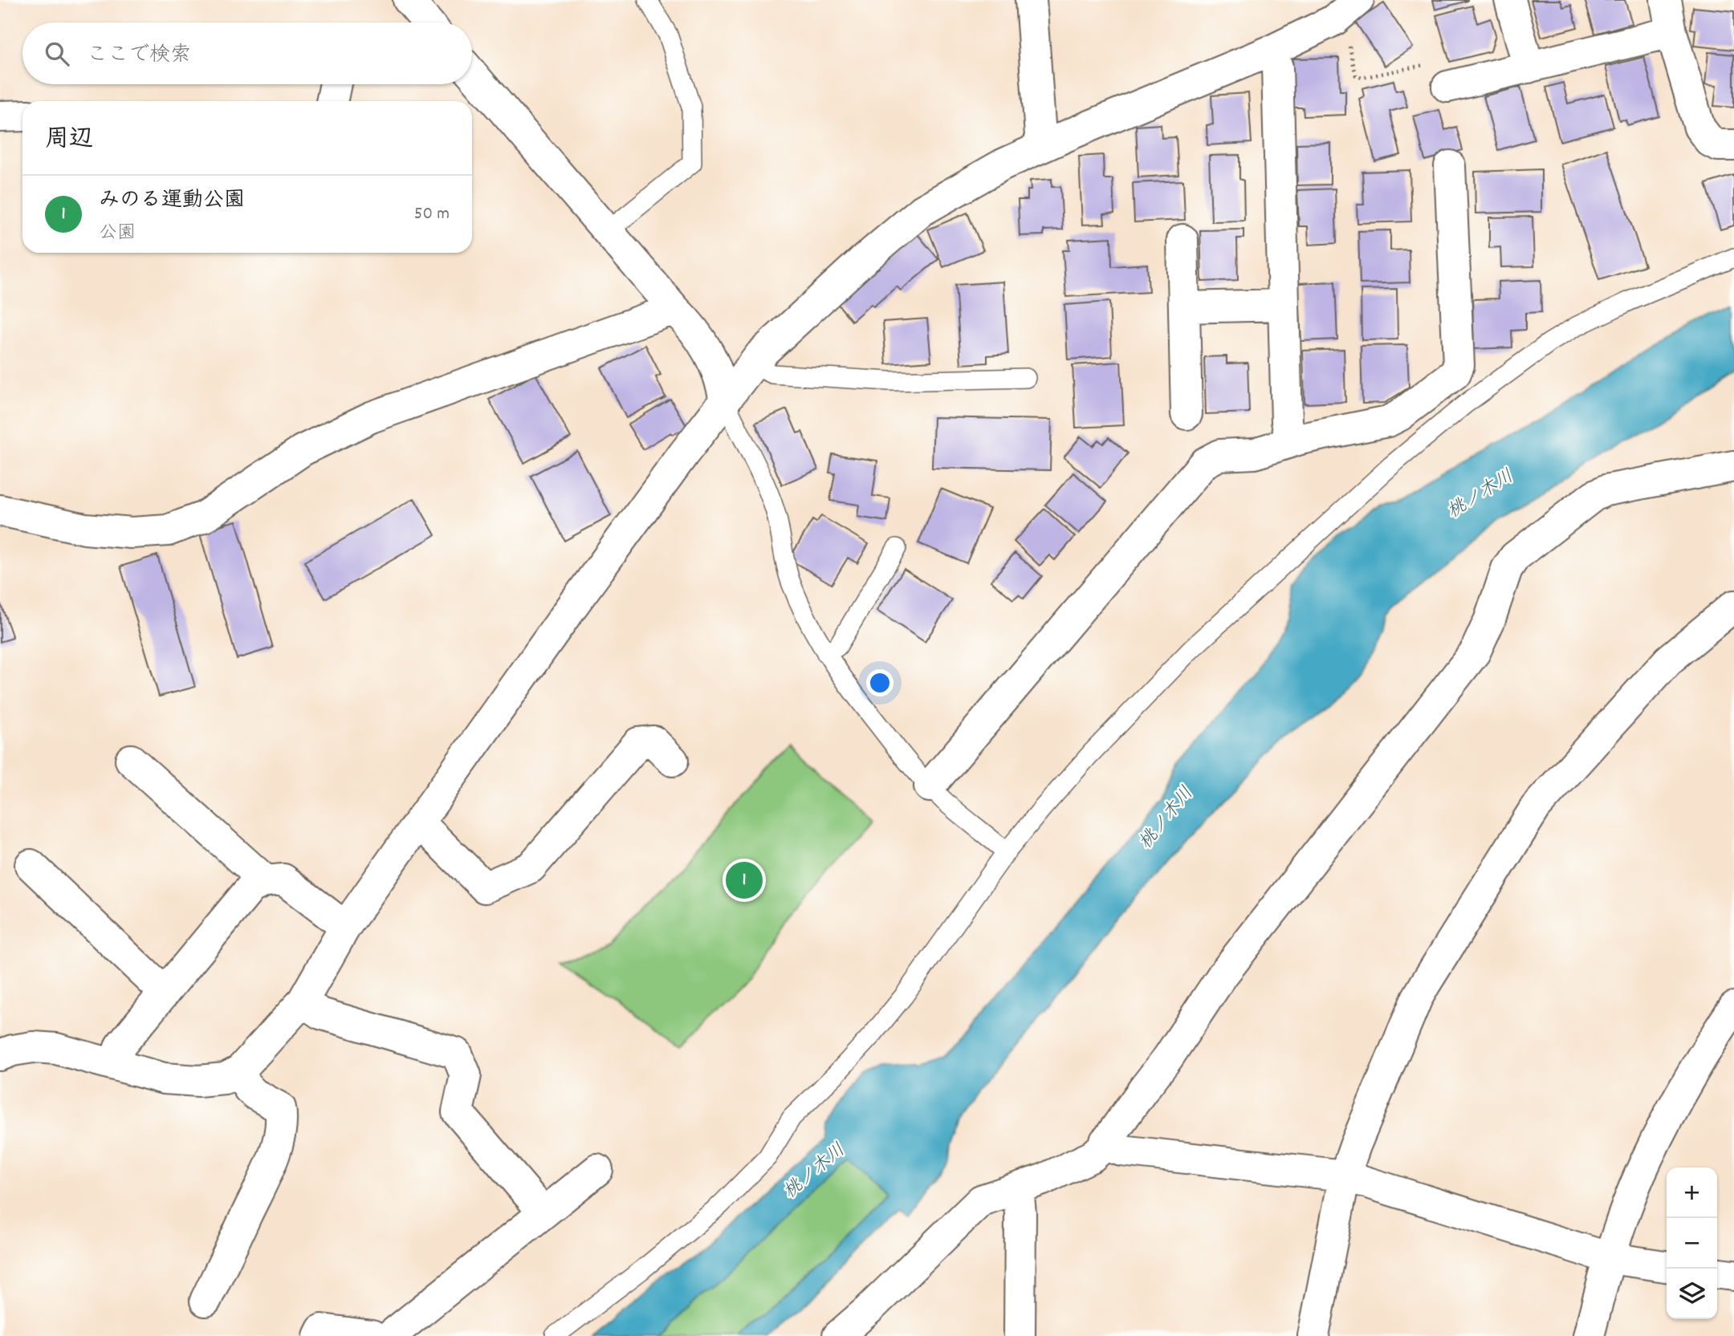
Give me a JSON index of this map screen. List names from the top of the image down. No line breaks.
{"water":["桃ノ木川"],"page":{"search":"ここで検索","heading":"周辺","list":[{"mark":"1","name":"みのる運動公園","note":"公園","value":"50 m"}],"pins":"1","map_buttons":["+","−"]}}
